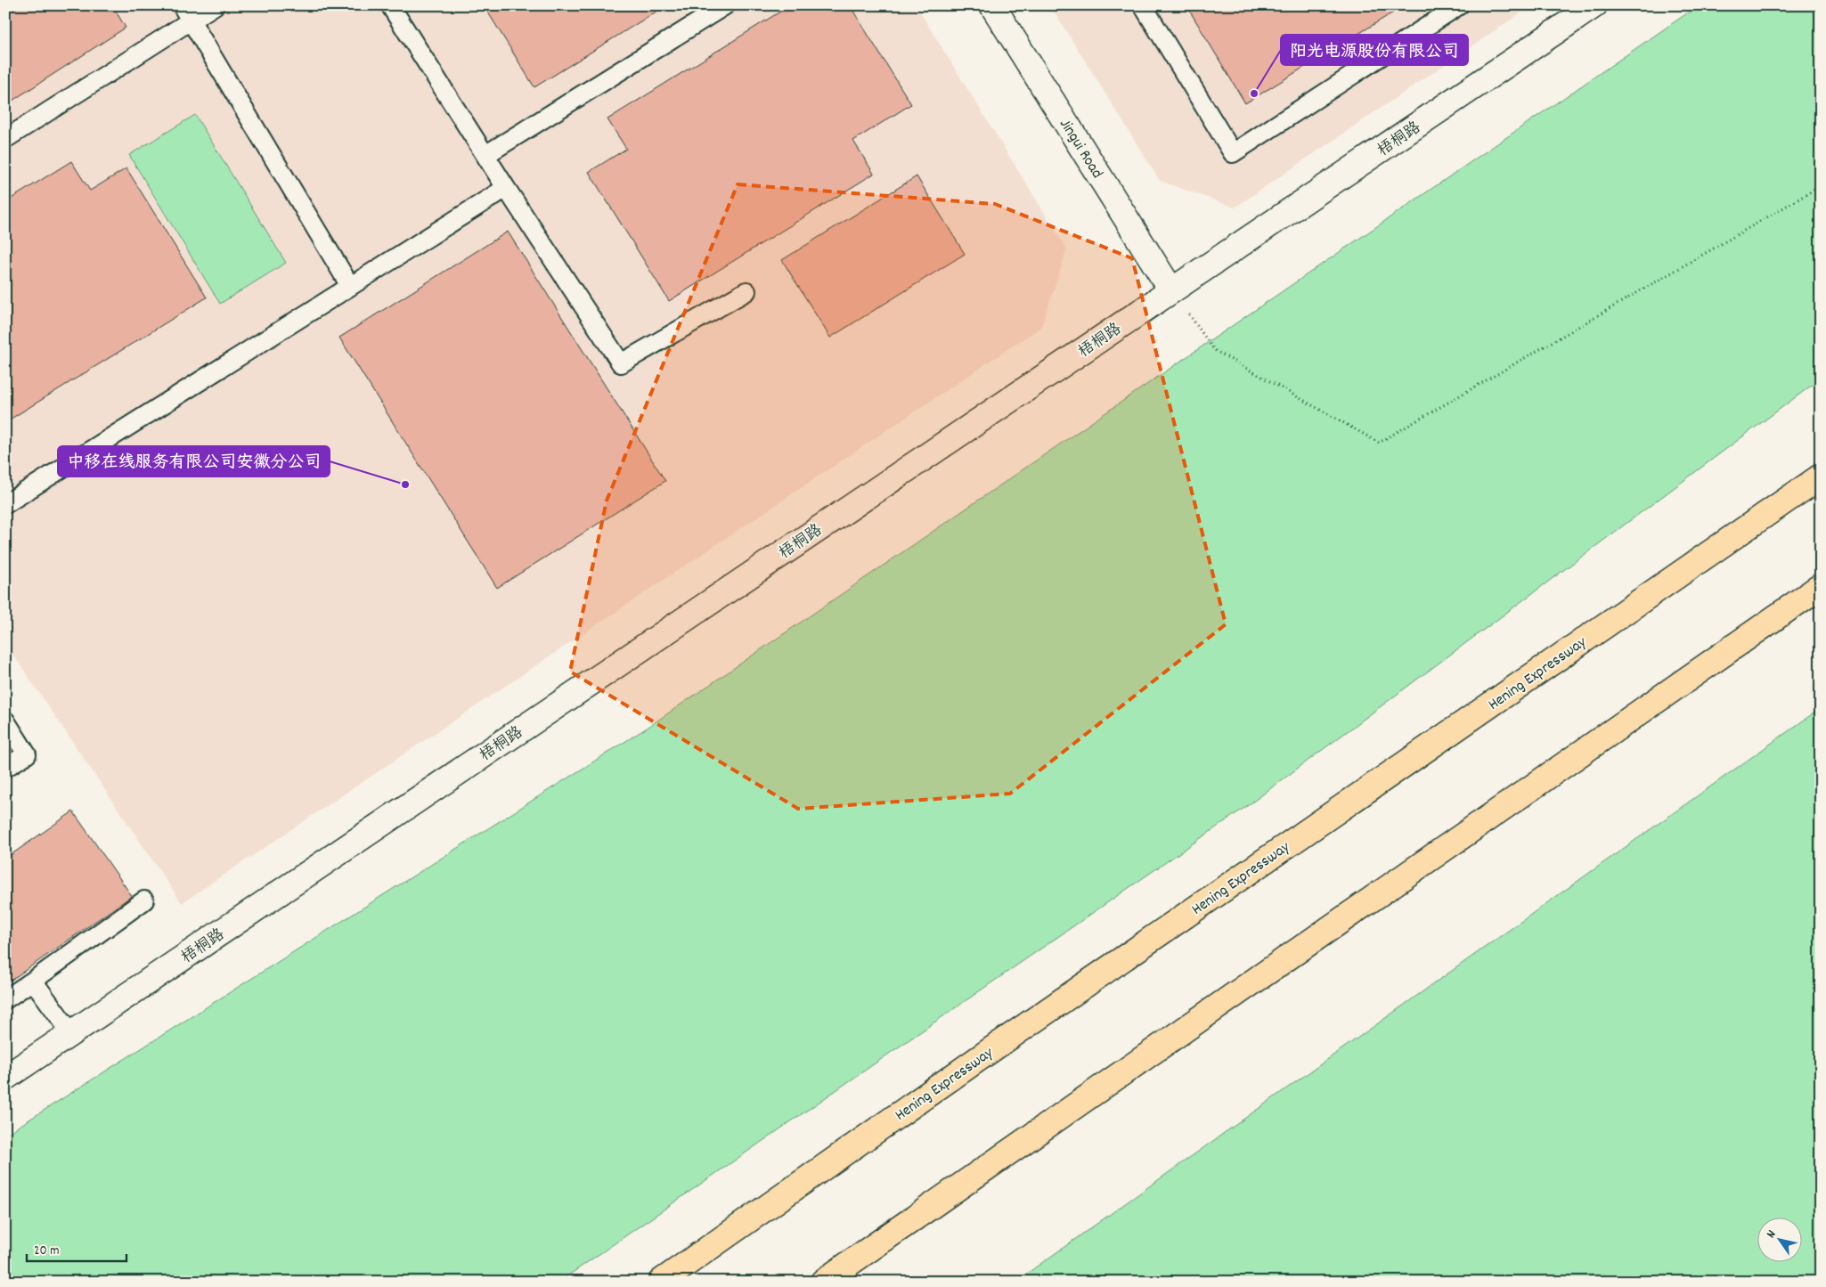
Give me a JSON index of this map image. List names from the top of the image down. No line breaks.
{"streets":{"highway":["Hening Expressway"],"street":["梧桐路","Jingui Road"]},"crossings":[["梧桐路","Jingui Road"]],"places":["阳光电源股份有限公司","中移在线服务有限公司安徽分公司"],"scale_bar":"20 m","north":"top left"}
